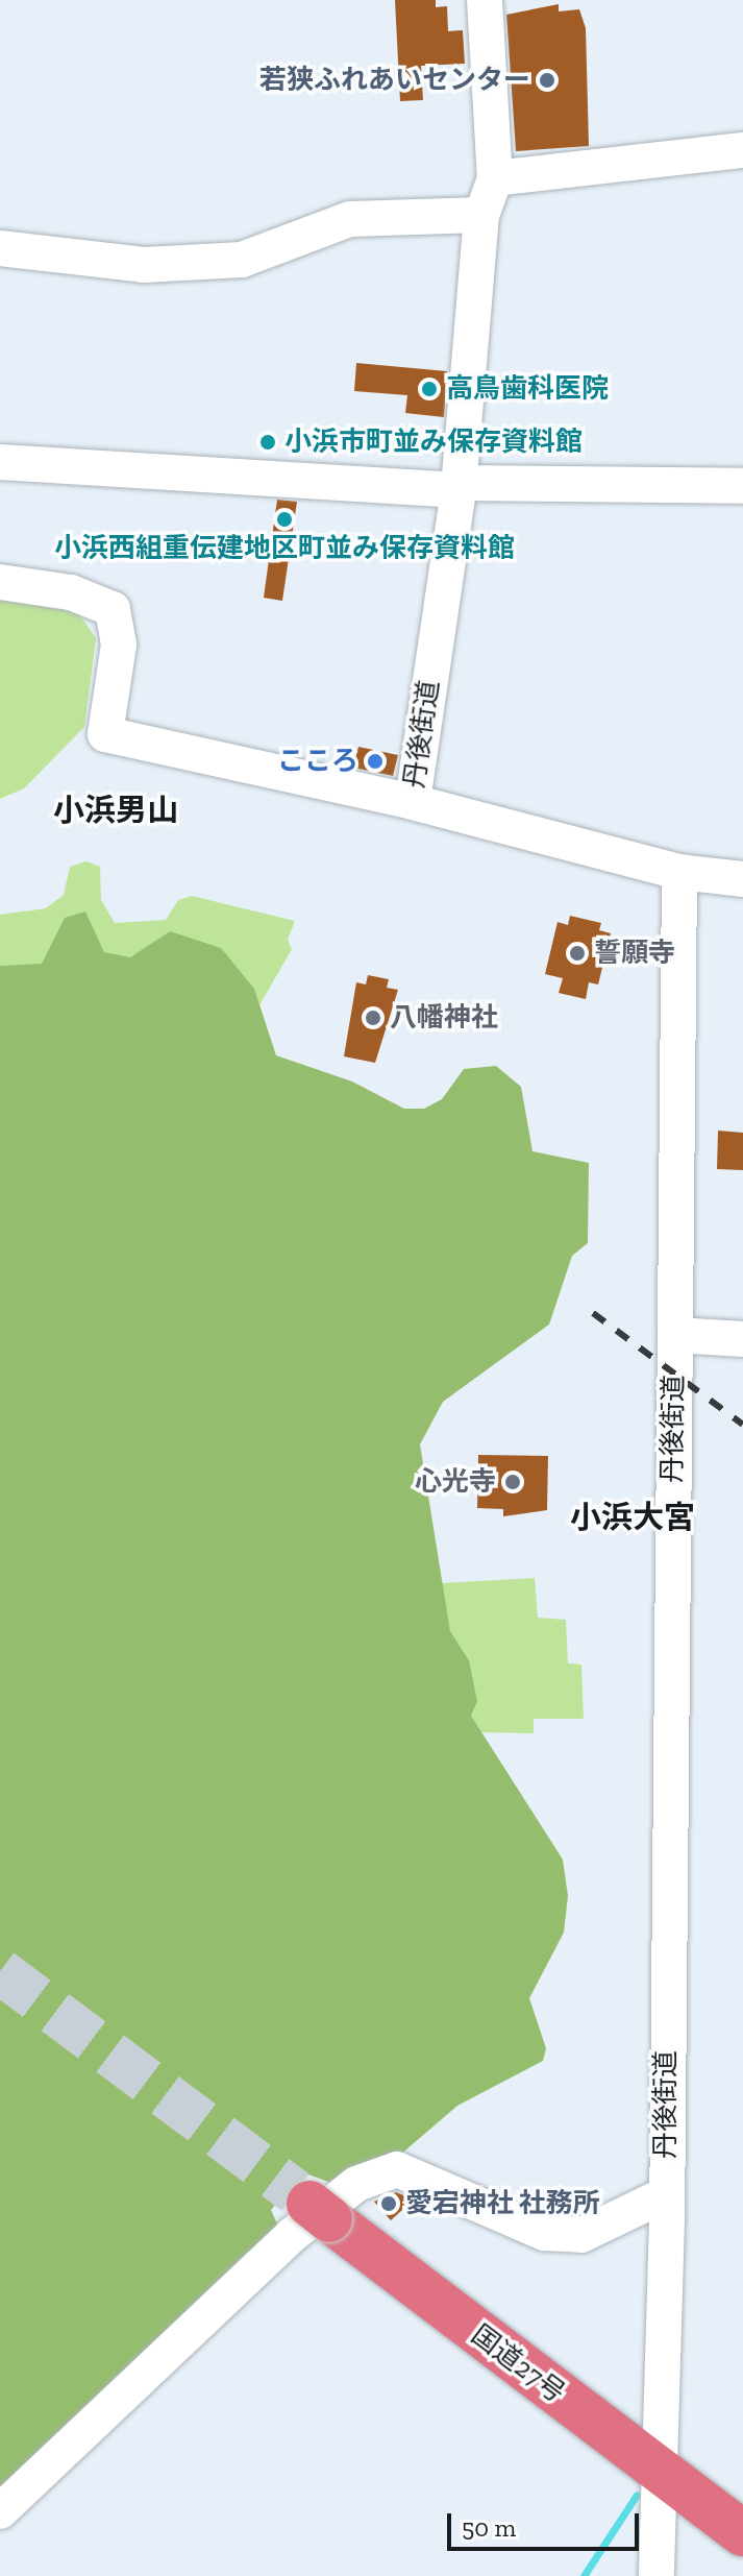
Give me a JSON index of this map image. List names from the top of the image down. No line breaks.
{"streets":{"highway":["国道27号"],"street":["丹後街道"]},"crossings":[["丹後街道","国道27号"]],"districts":["小浜男山","小浜大宮"],"places":["若狭ふれあいセンター","高鳥歯科医院","小浜市町並み保存資料館","小浜西組重伝建地区町並み保存資料館","こころ","誓願寺","八幡神社","心光寺","愛宕神社 社務所"],"scale_bar":"50 m"}
